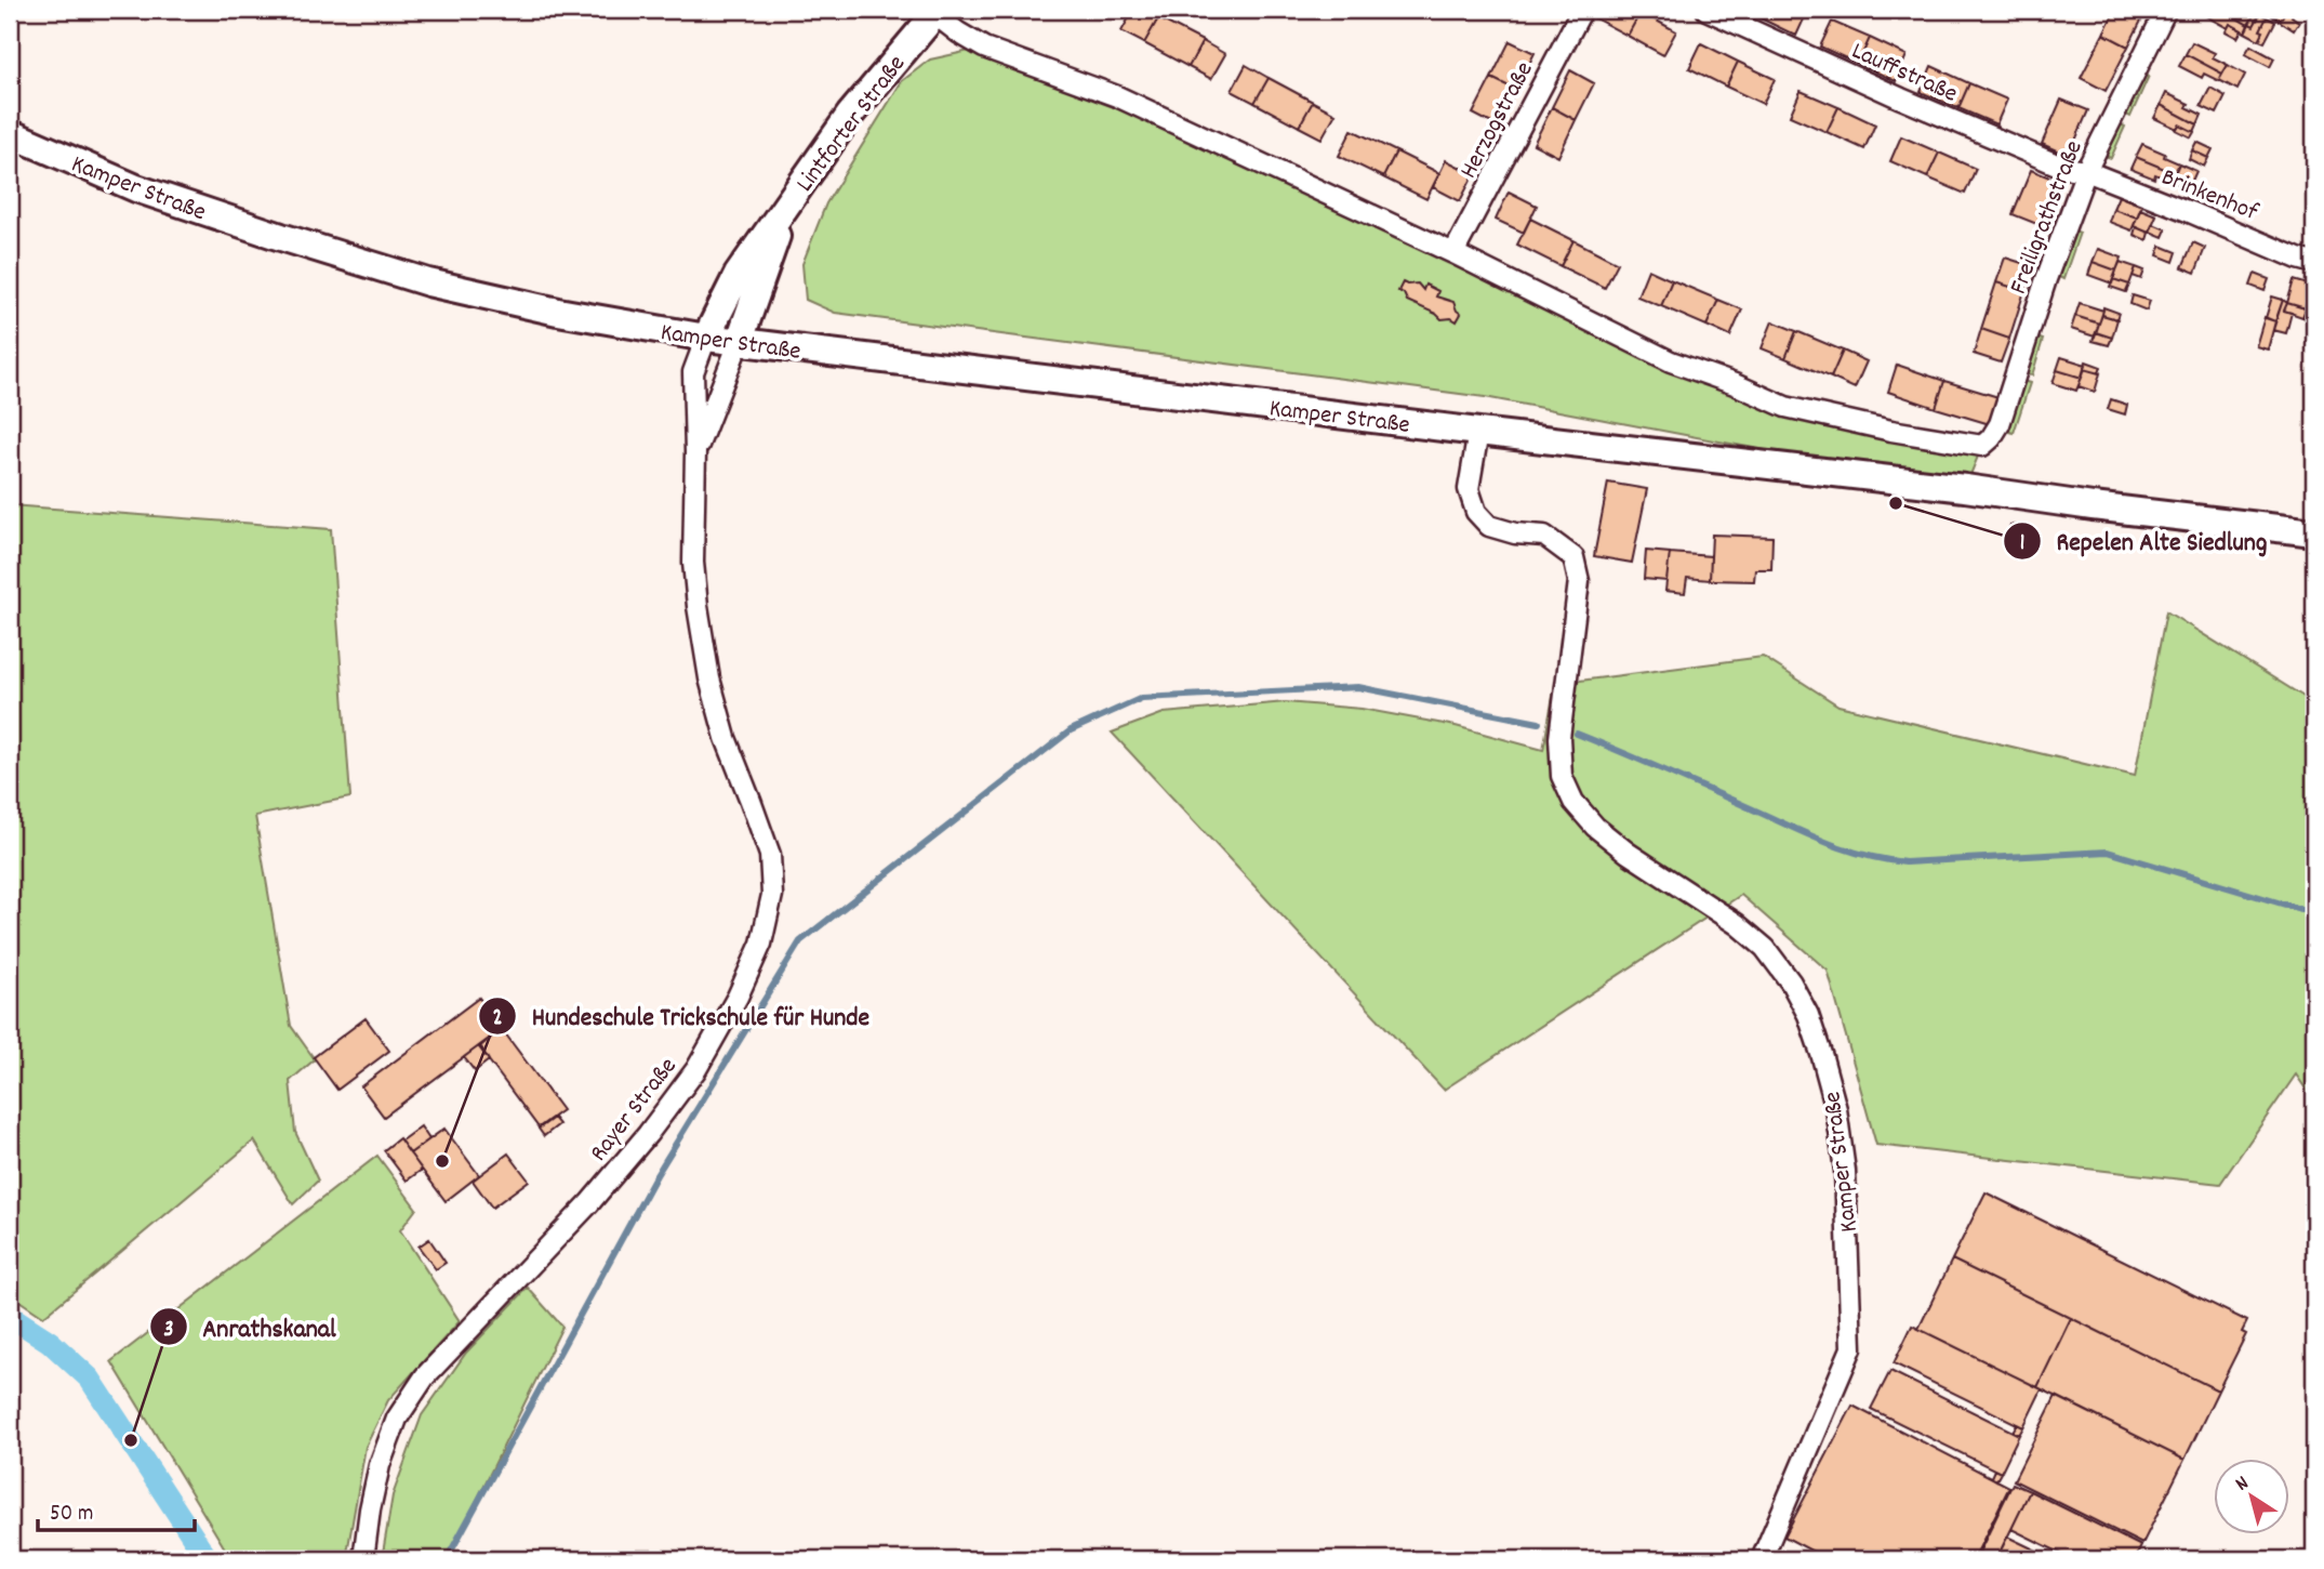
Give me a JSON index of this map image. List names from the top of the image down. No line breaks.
{"streets":{"main road":["Lintforter Straße","Kamper Straße"],"street":["Lauffstraße","Herzogstraße","Brinkenhof","Freiligrathstraße","Rayer Straße"]},"crossings":[["Lauffstraße","Brinkenhof"],["Lauffstraße","Freiligrathstraße"],["Herzogstraße","Freiligrathstraße"],["Lintforter Straße","Kamper Straße"],["Lintforter Straße","Rayer Straße"],["Kamper Straße","Rayer Straße"],["Brinkenhof","Freiligrathstraße"]],"places":["Repelen Alte Siedlung","Hundeschule Trickschule für Hunde","Anrathskanal"],"scale_bar":"50 m","north":"top left"}
